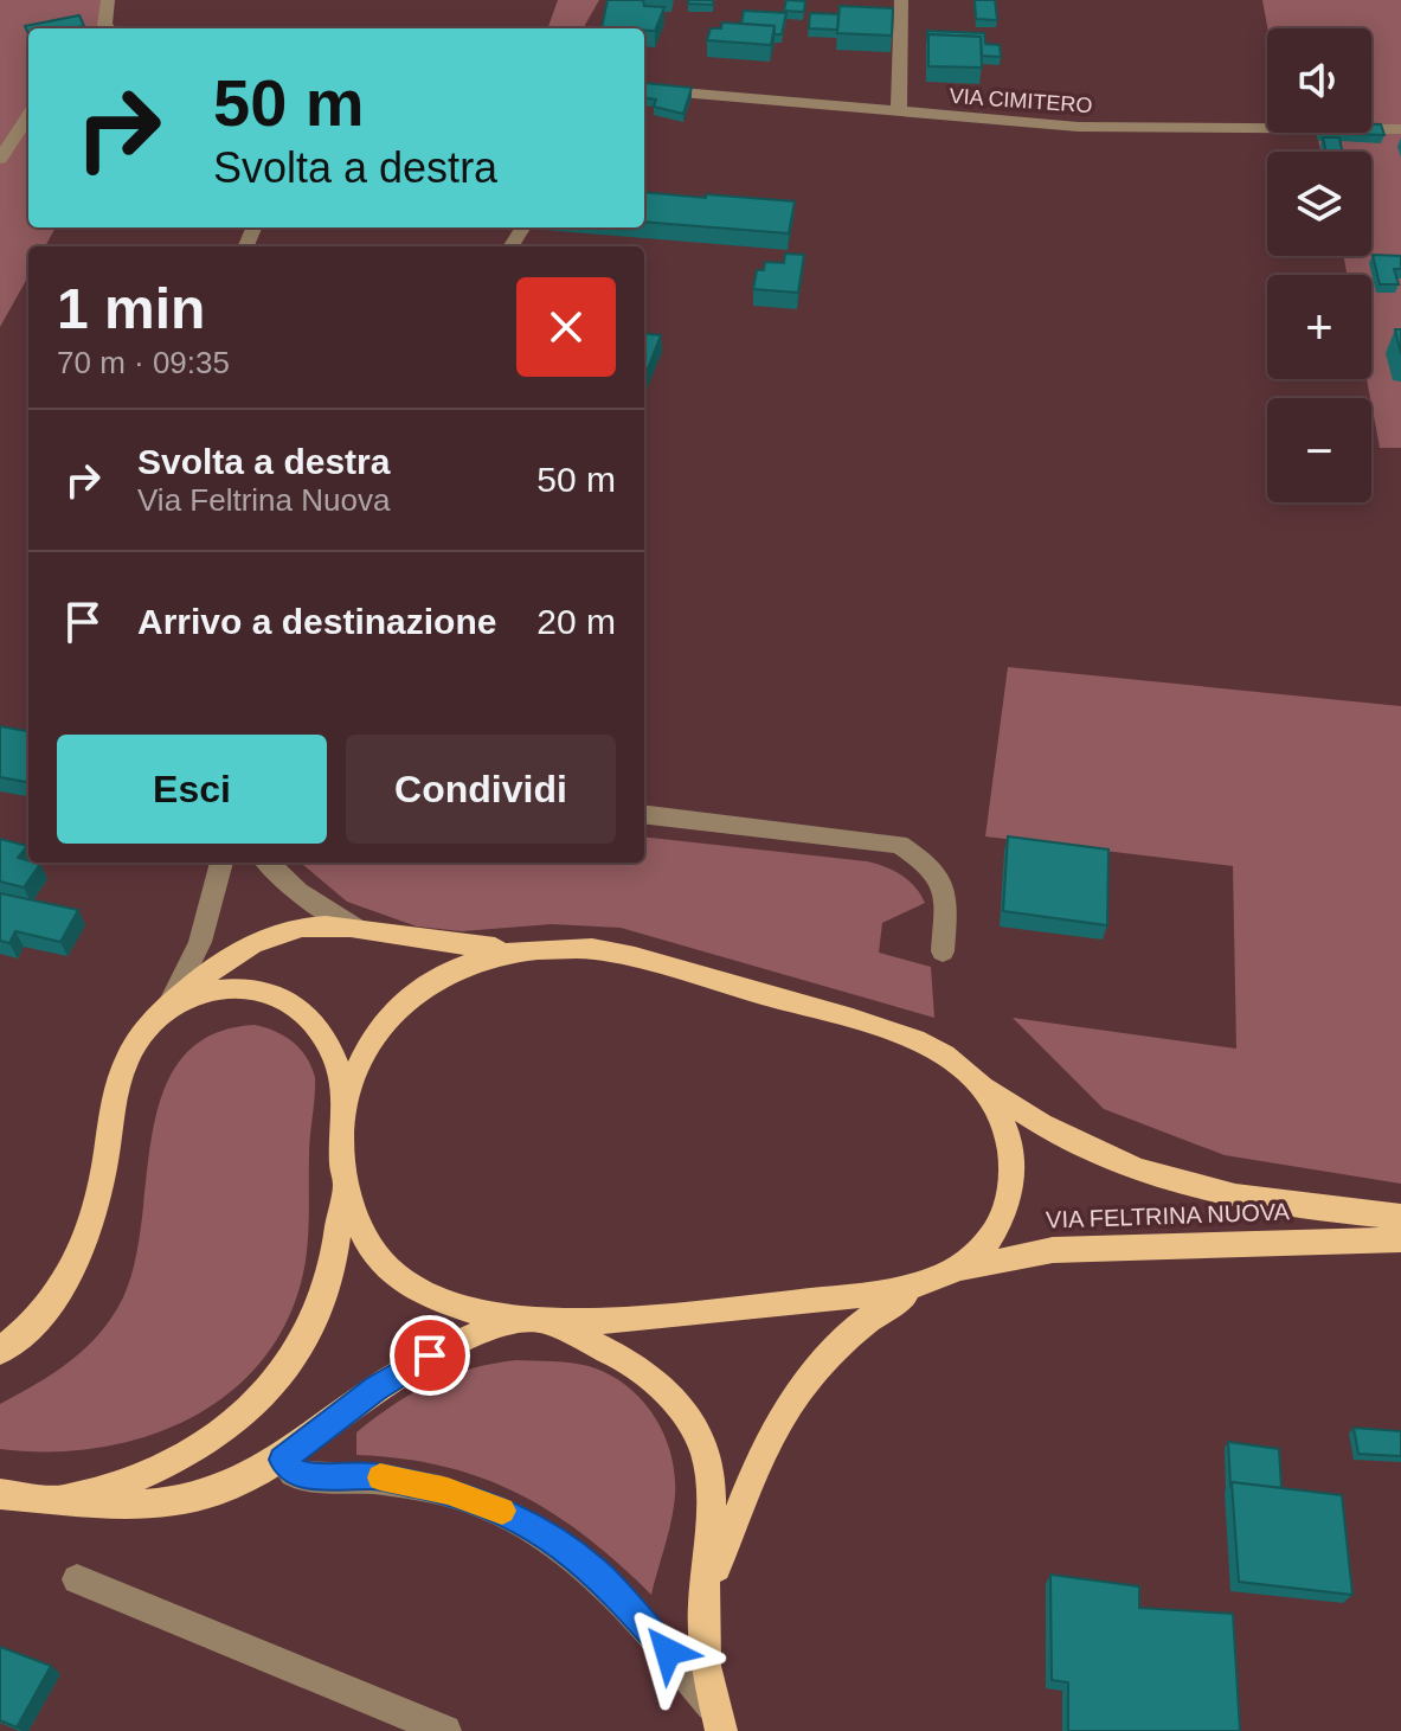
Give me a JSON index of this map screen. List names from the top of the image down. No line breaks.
{"streets":{"main road":["VIA FELTRINA NUOVA"],"street":["VIA CIMITERO"]},"page":{"map_buttons":["+","−"],"turn":["50 m","Svolta a destra"],"heading":["1 min","70 m · 09:35"],"list":[{"name":"Svolta a destra","note":"Via Feltrina Nuova","value":"50 m"},{"name":"Arrivo a destinazione","value":"20 m"}],"buttons":["Esci","Condividi"]}}
